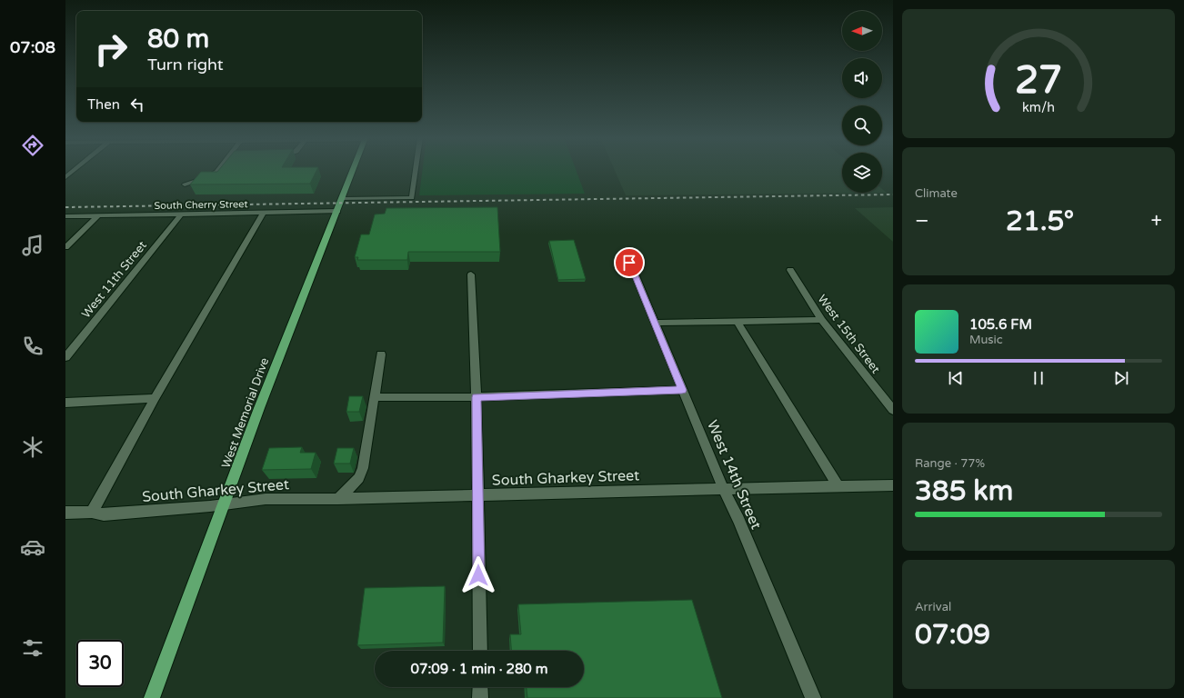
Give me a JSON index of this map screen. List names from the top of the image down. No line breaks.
{"streets":{"main road":["West Memorial Drive"],"street":["South Cherry Street","West 11th Street","West 15th Street","West 14th Street","South Gharkey Street"]},"crossings":[["South Cherry Street","West 11th Street"],["South Cherry Street","West Memorial Drive"],["West Memorial Drive","South Gharkey Street"],["West 14th Street","South Gharkey Street"]],"north":"left","page":{"tabs":"07:08","turn":["80 m","Turn right"],"then":"Then","tile":["Climate",["Range · 77%","385 km"],["Arrival","07:09"]],"heat":["−","21.5°","+"],"song":["105.6 FM","Music"],"limit":"30","trip":"07:09 · 1 min · 280 m","gauge":["27","km/h"]}}
